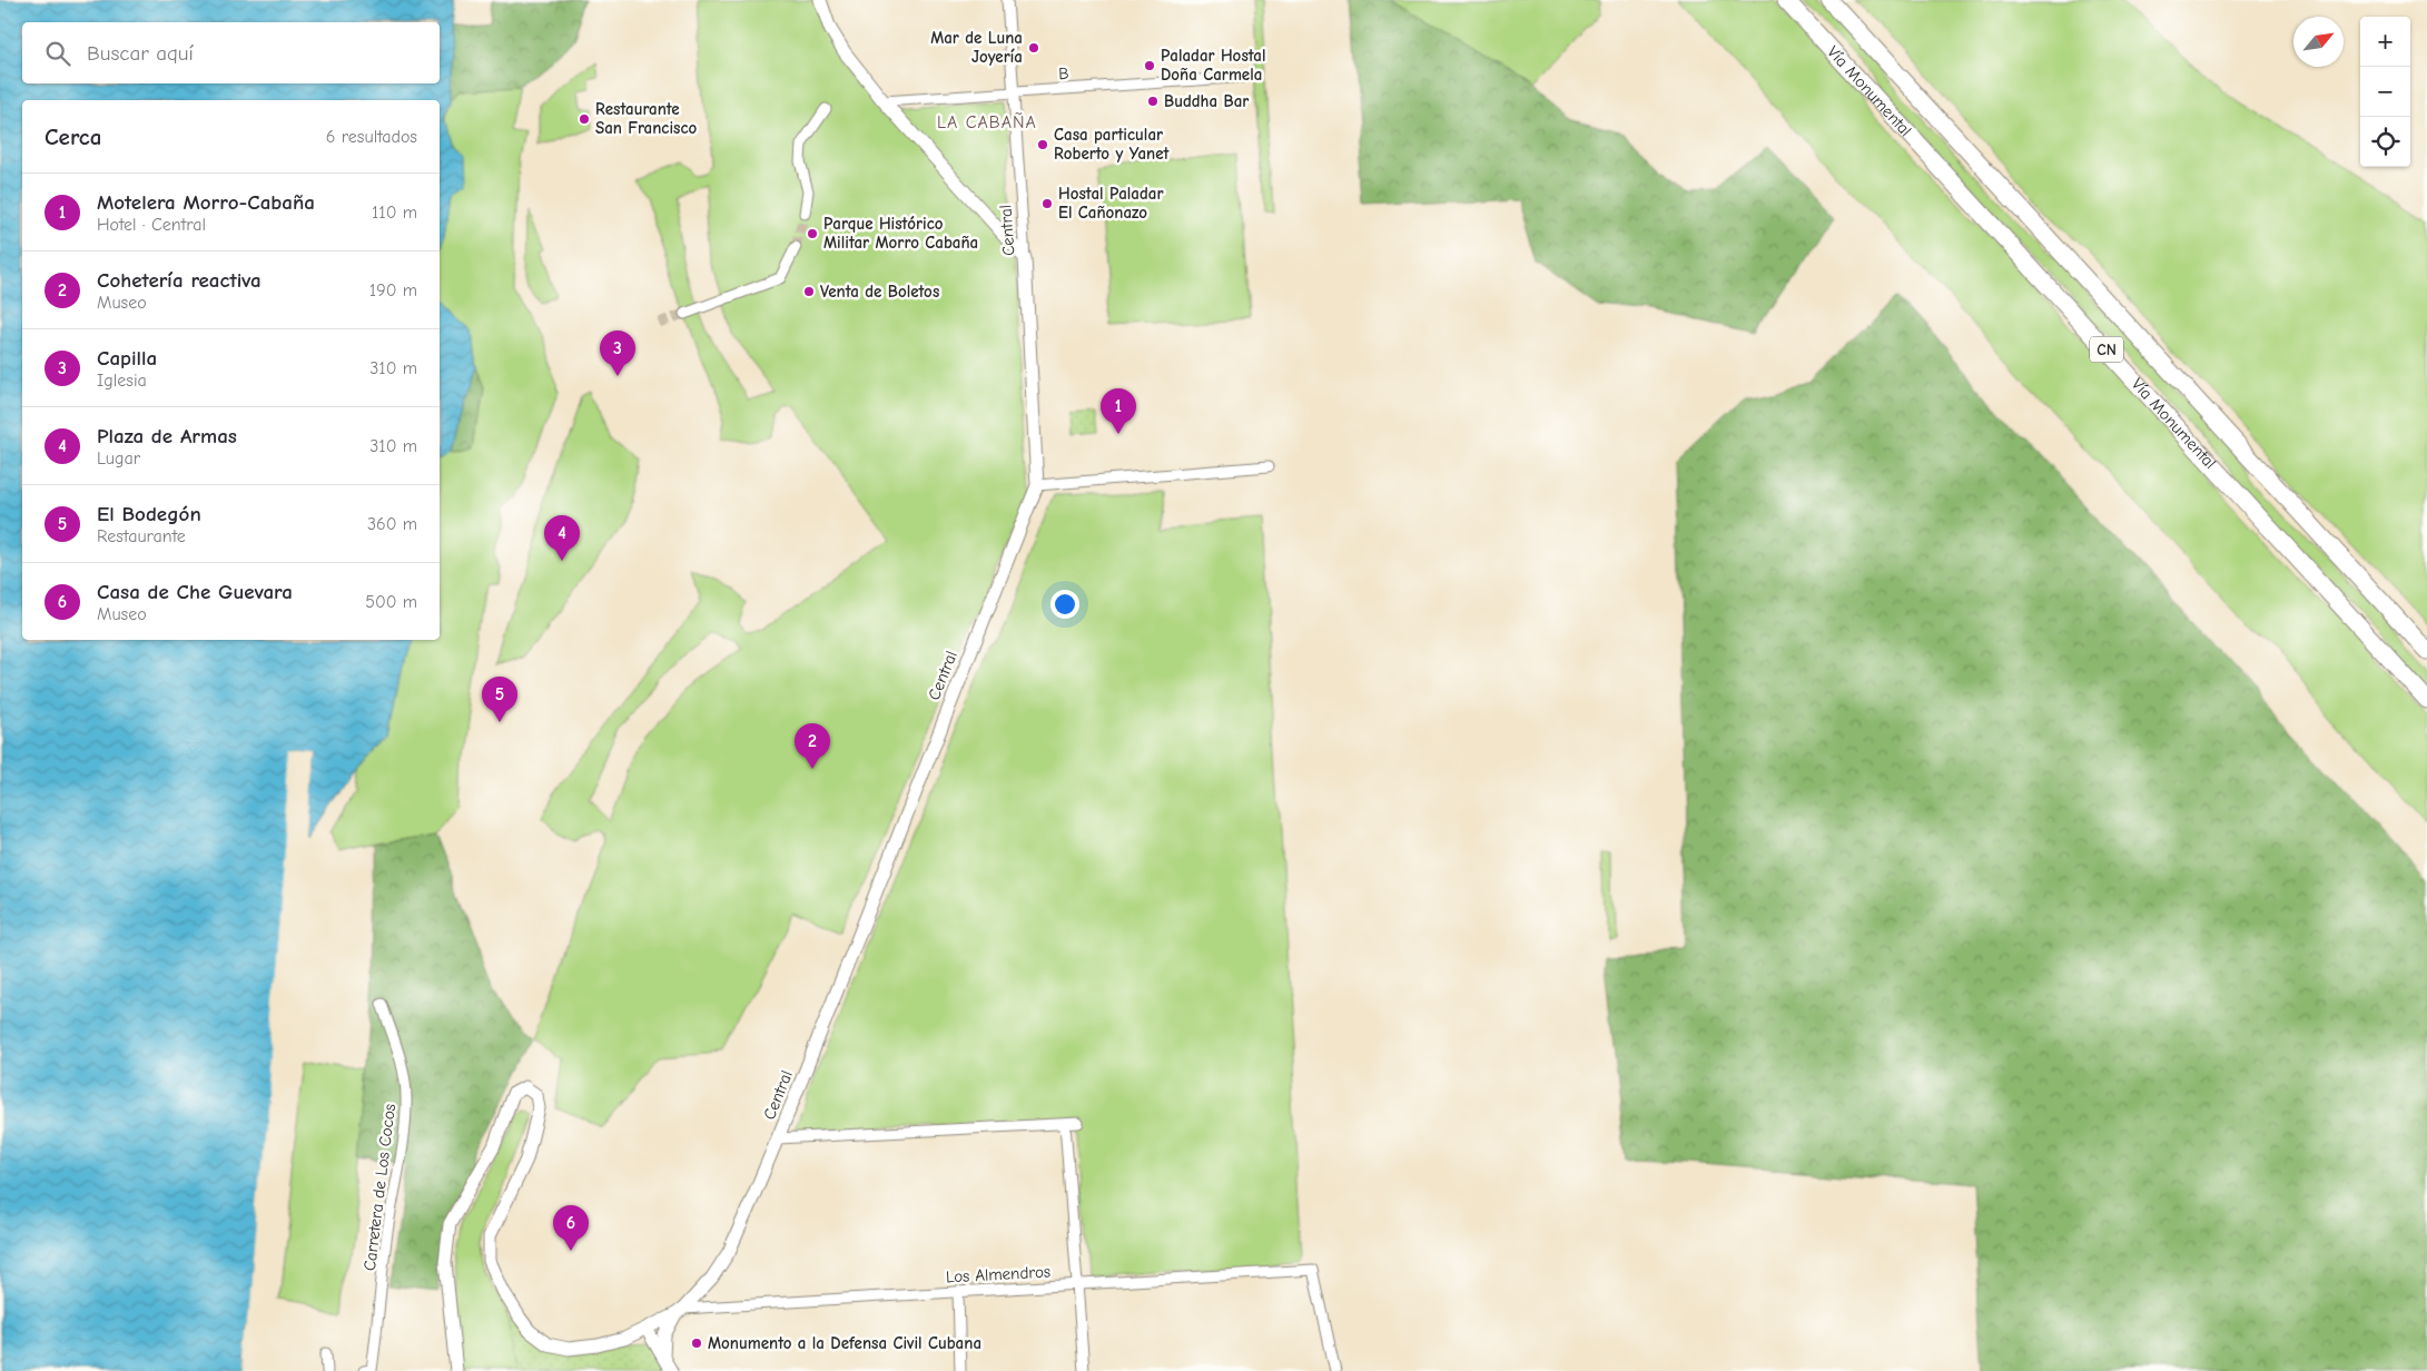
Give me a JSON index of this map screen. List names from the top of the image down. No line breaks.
{"streets":{"highway":["Vía Monumental","CN"],"street":["B","Central","Carretera de Los Cocos","Los Almendros"]},"crossings":[["B","Central"],["Central","Los Almendros"]],"districts":["LA CABAÑA"],"places":["Mar de Luna Joyería","Paladar Hostal Doña Carmela","Buddha Bar","Restaurante San Francisco","Casa particular Roberto y Yanet","Hostal Paladar El Cañonazo","Parque Histórico Militar Morro Cabaña","Venta de Boletos","Monumento a la Defensa Civil Cubana"],"north":"top right","page":{"map_buttons":["+","−"],"search":"Buscar aquí","heading":["Cerca","6 resultados"],"list":[{"mark":"1","name":"Motelera Morro-Cabaña","note":"Hotel · Central","value":"110 m"},{"mark":"2","name":"Cohetería reactiva","note":"Museo","value":"190 m"},{"mark":"3","name":"Capilla","note":"Iglesia","value":"310 m"},{"mark":"4","name":"Plaza de Armas","note":"Lugar","value":"310 m"},{"mark":"5","name":"El Bodegón","note":"Restaurante","value":"360 m"},{"mark":"6","name":"Casa de Che Guevara","note":"Museo","value":"500 m"}],"pins":["3","1","4","5","2","6"]}}
